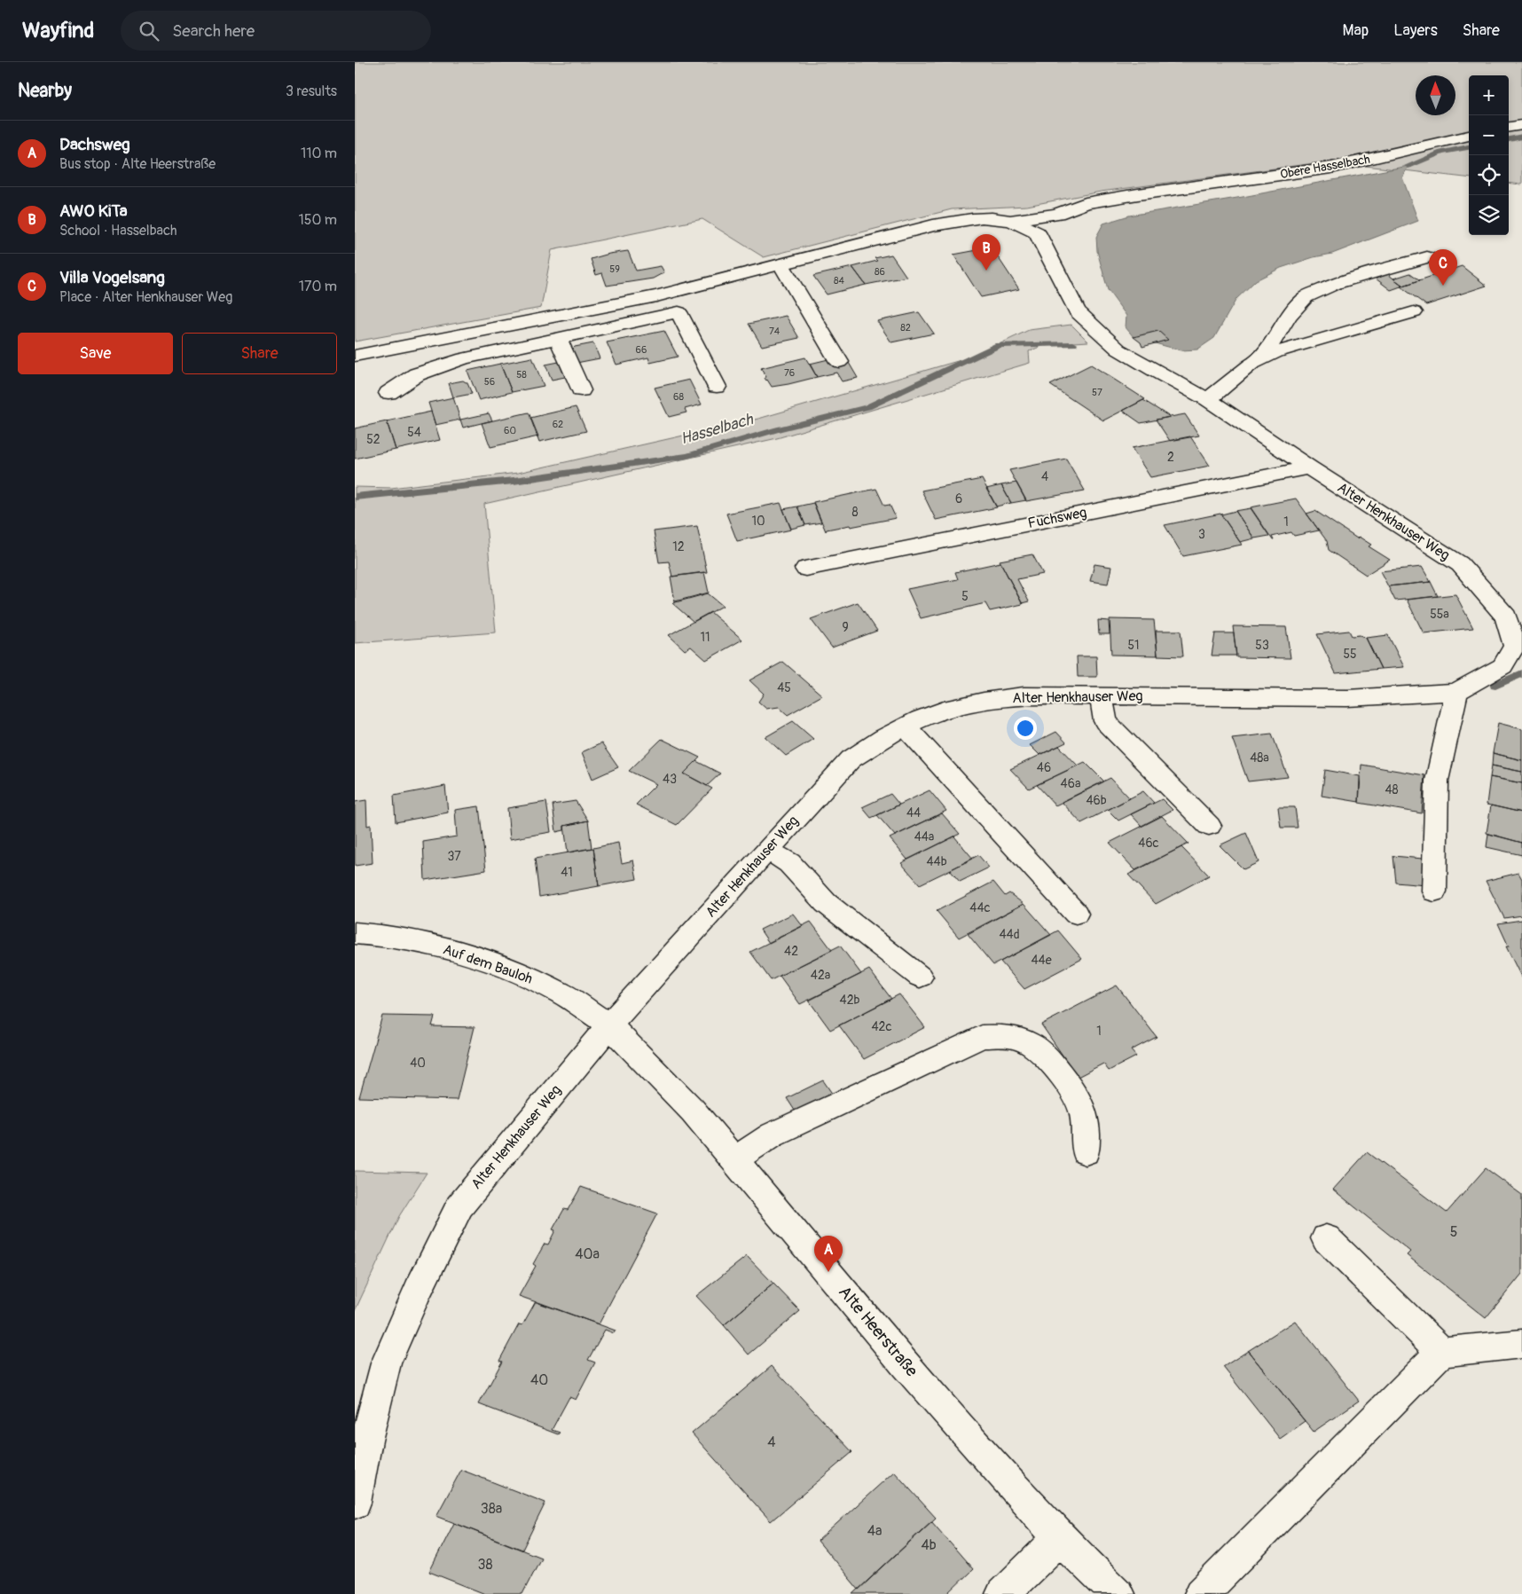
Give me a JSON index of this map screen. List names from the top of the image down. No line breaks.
{"streets":{"street":["Obere Hasselbach","Fuchsweg","Alter Henkhauser Weg","Auf dem Bauloh","Alte Heerstraße"]},"crossings":[["Fuchsweg","Alter Henkhauser Weg"],["Alter Henkhauser Weg","Auf dem Bauloh"],["Alter Henkhauser Weg","Alte Heerstraße"],["Auf dem Bauloh","Alte Heerstraße"]],"water":["Hasselbach"],"house_numbers":["59","86","84","82","74","66","76","58","56","57","68","62","60","54","52","2","4","6","8","10","1","3","12","5","55a","9","11","51","53","55","45","48a","46","43","46a","48","46b","44","44a","46c","37","44b","41","44c","44d","42","44e","42a","42b","42c","1","40","5","40a","40","4","38a","4a","4b","38"],"north":"top","page":{"header":"Wayfind","search":"Search here","nav":["Map","Layers","Share"],"heading":["Nearby","3 results"],"map_buttons":["+","−"],"list":[{"mark":"A","name":"Dachsweg","note":"Bus stop · Alte Heerstraße","value":"110 m"},{"mark":"B","name":"AWO KiTa","note":"School · Hasselbach","value":"150 m"},{"mark":"C","name":"Villa Vogelsang","note":"Place · Alter Henkhauser Weg","value":"170 m"}],"pins":["B","C","A"],"buttons":["Save","Share"]}}
